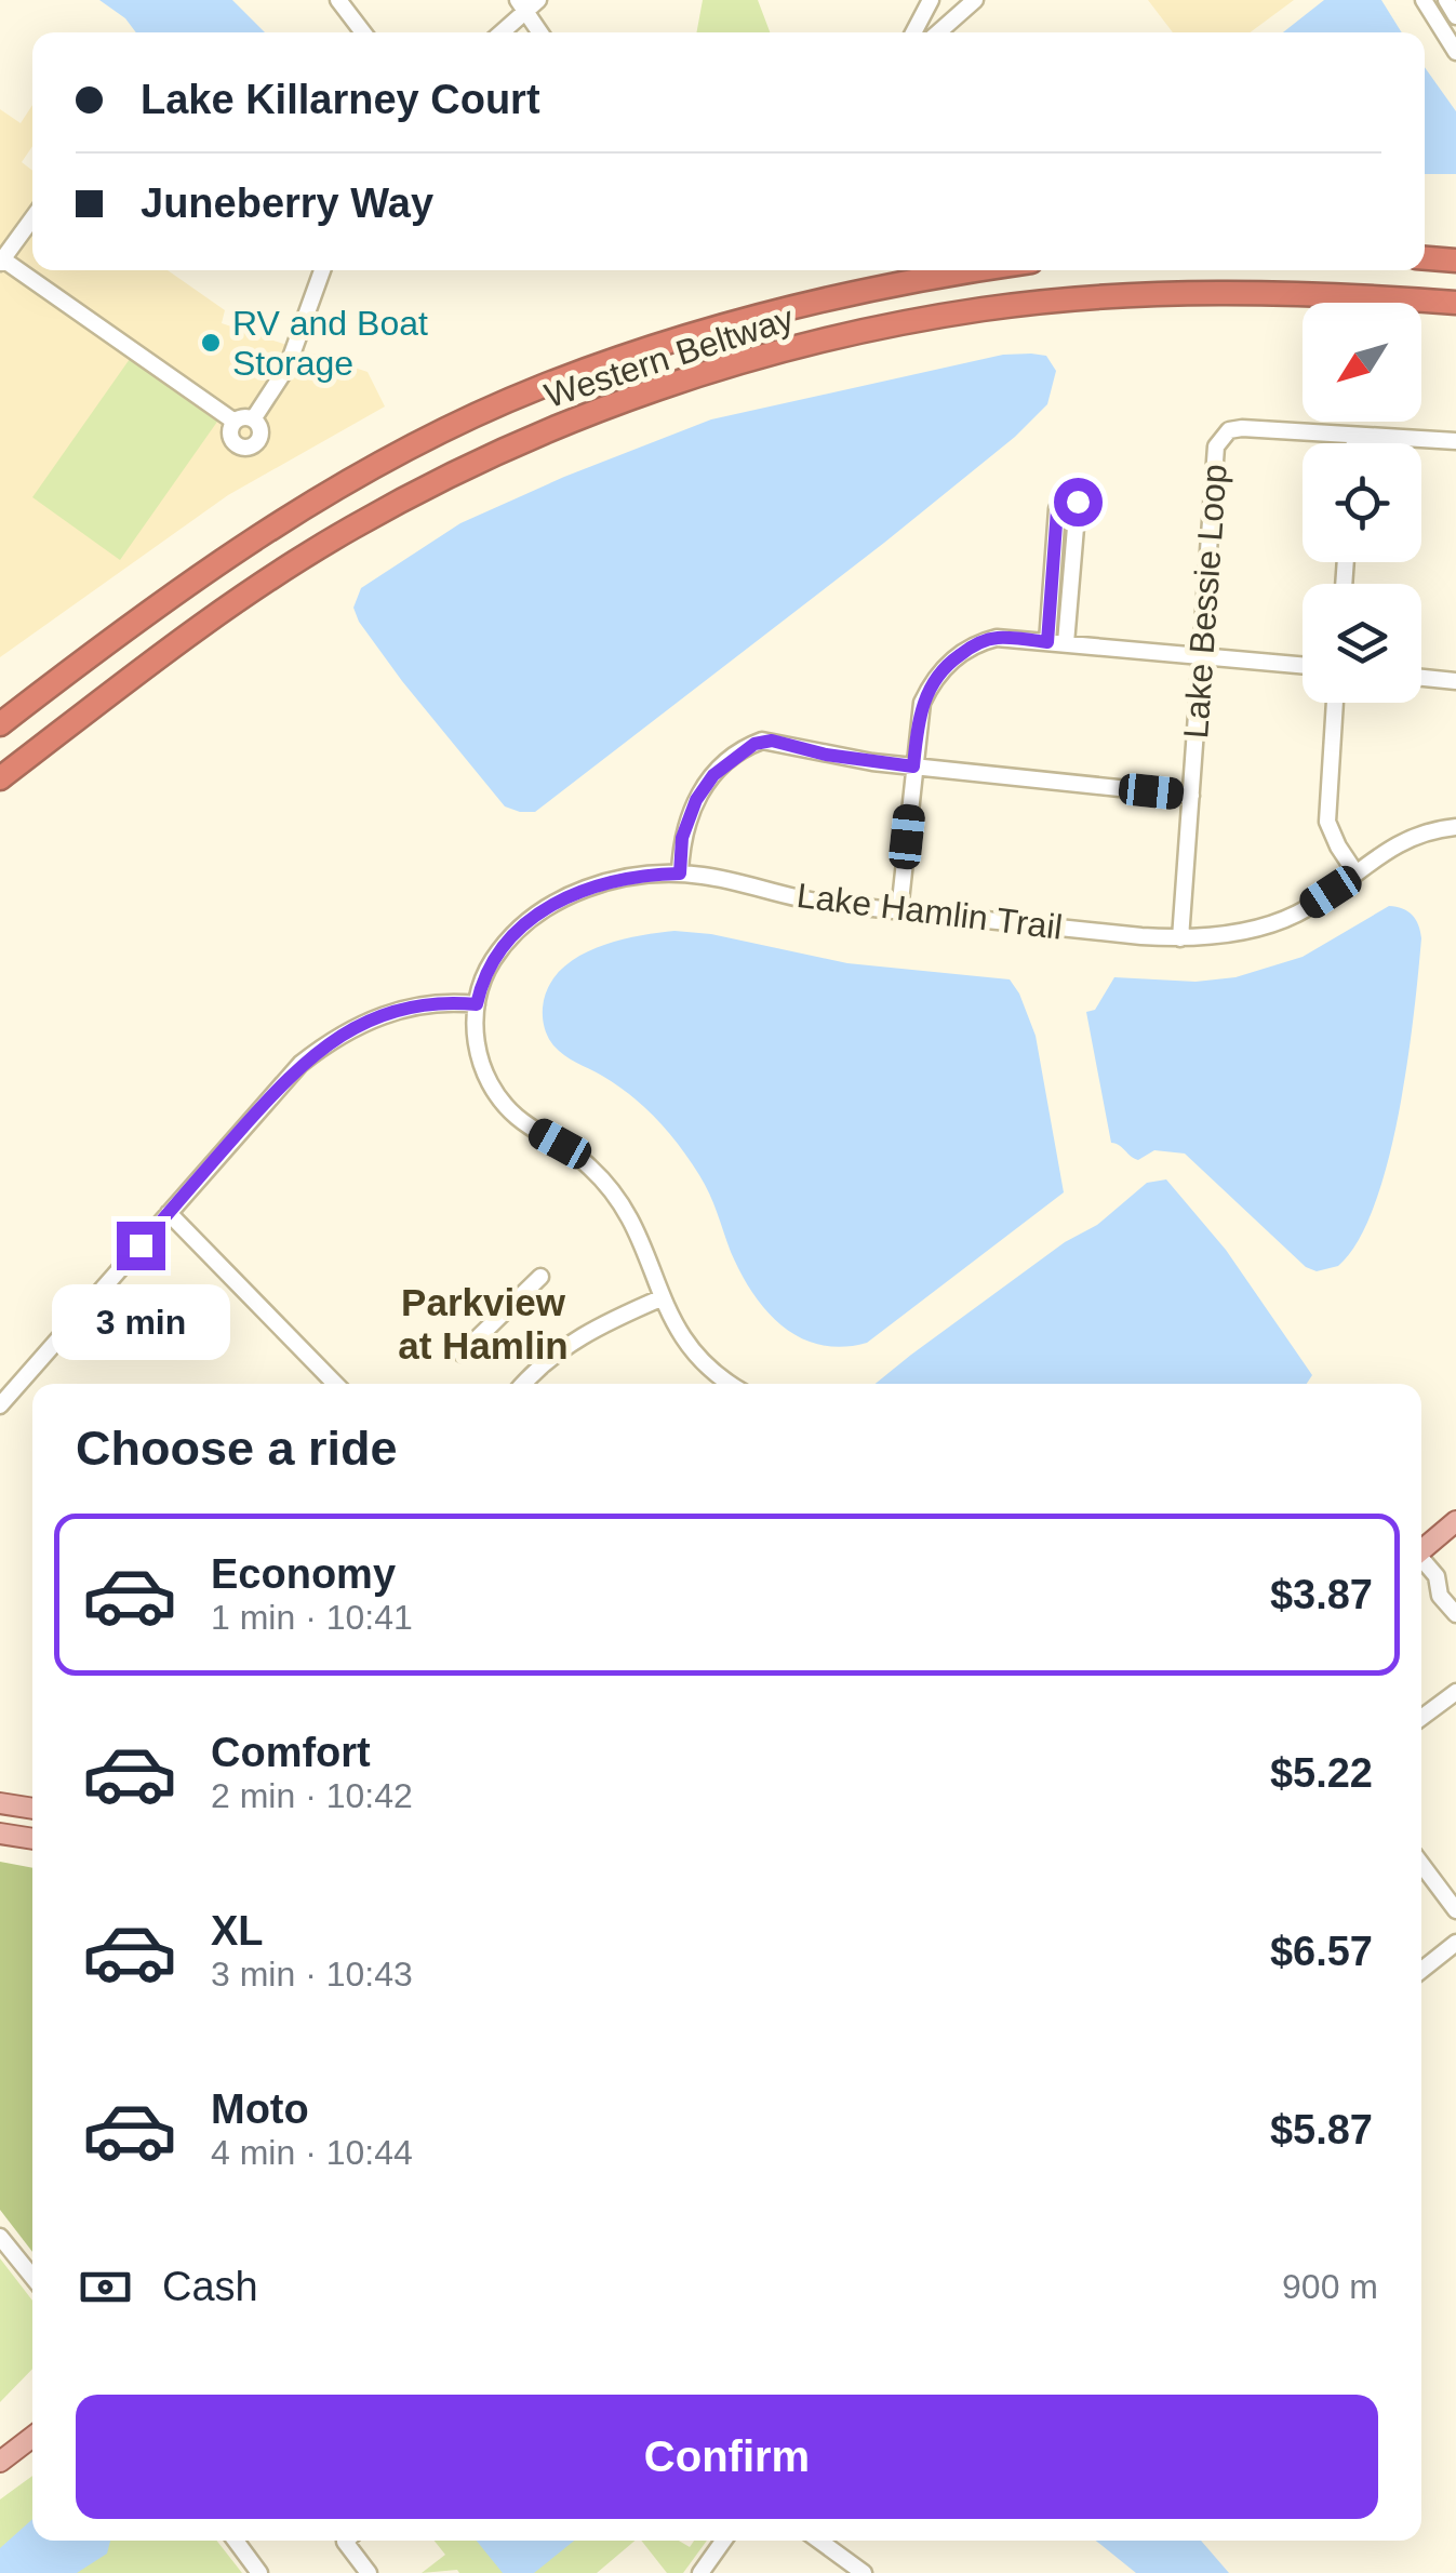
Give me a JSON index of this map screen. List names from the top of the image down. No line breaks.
{"streets":{"highway":["Western Beltway"],"street":["Lake Bessie Loop","Lake Hamlin Trail"]},"crossings":[["Lake Bessie Loop","Lake Hamlin Trail"]],"districts":["Parkview at Hamlin"],"places":["RV and Boat Storage"],"north":"bottom left","page":{"banner":["Lake Killarney Court","Juneberry Way"],"bubble":"3 min","heading":"Choose a ride","list":[{"name":"Economy","note":"1 min · 10:41","value":"$3.87"},{"name":"Comfort","note":"2 min · 10:42","value":"$5.22"},{"name":"XL","note":"3 min · 10:43","value":"$6.57"},{"name":"Moto","note":"4 min · 10:44","value":"$5.87"}],"pay":["Cash","900 m"],"buttons":"Confirm"}}
